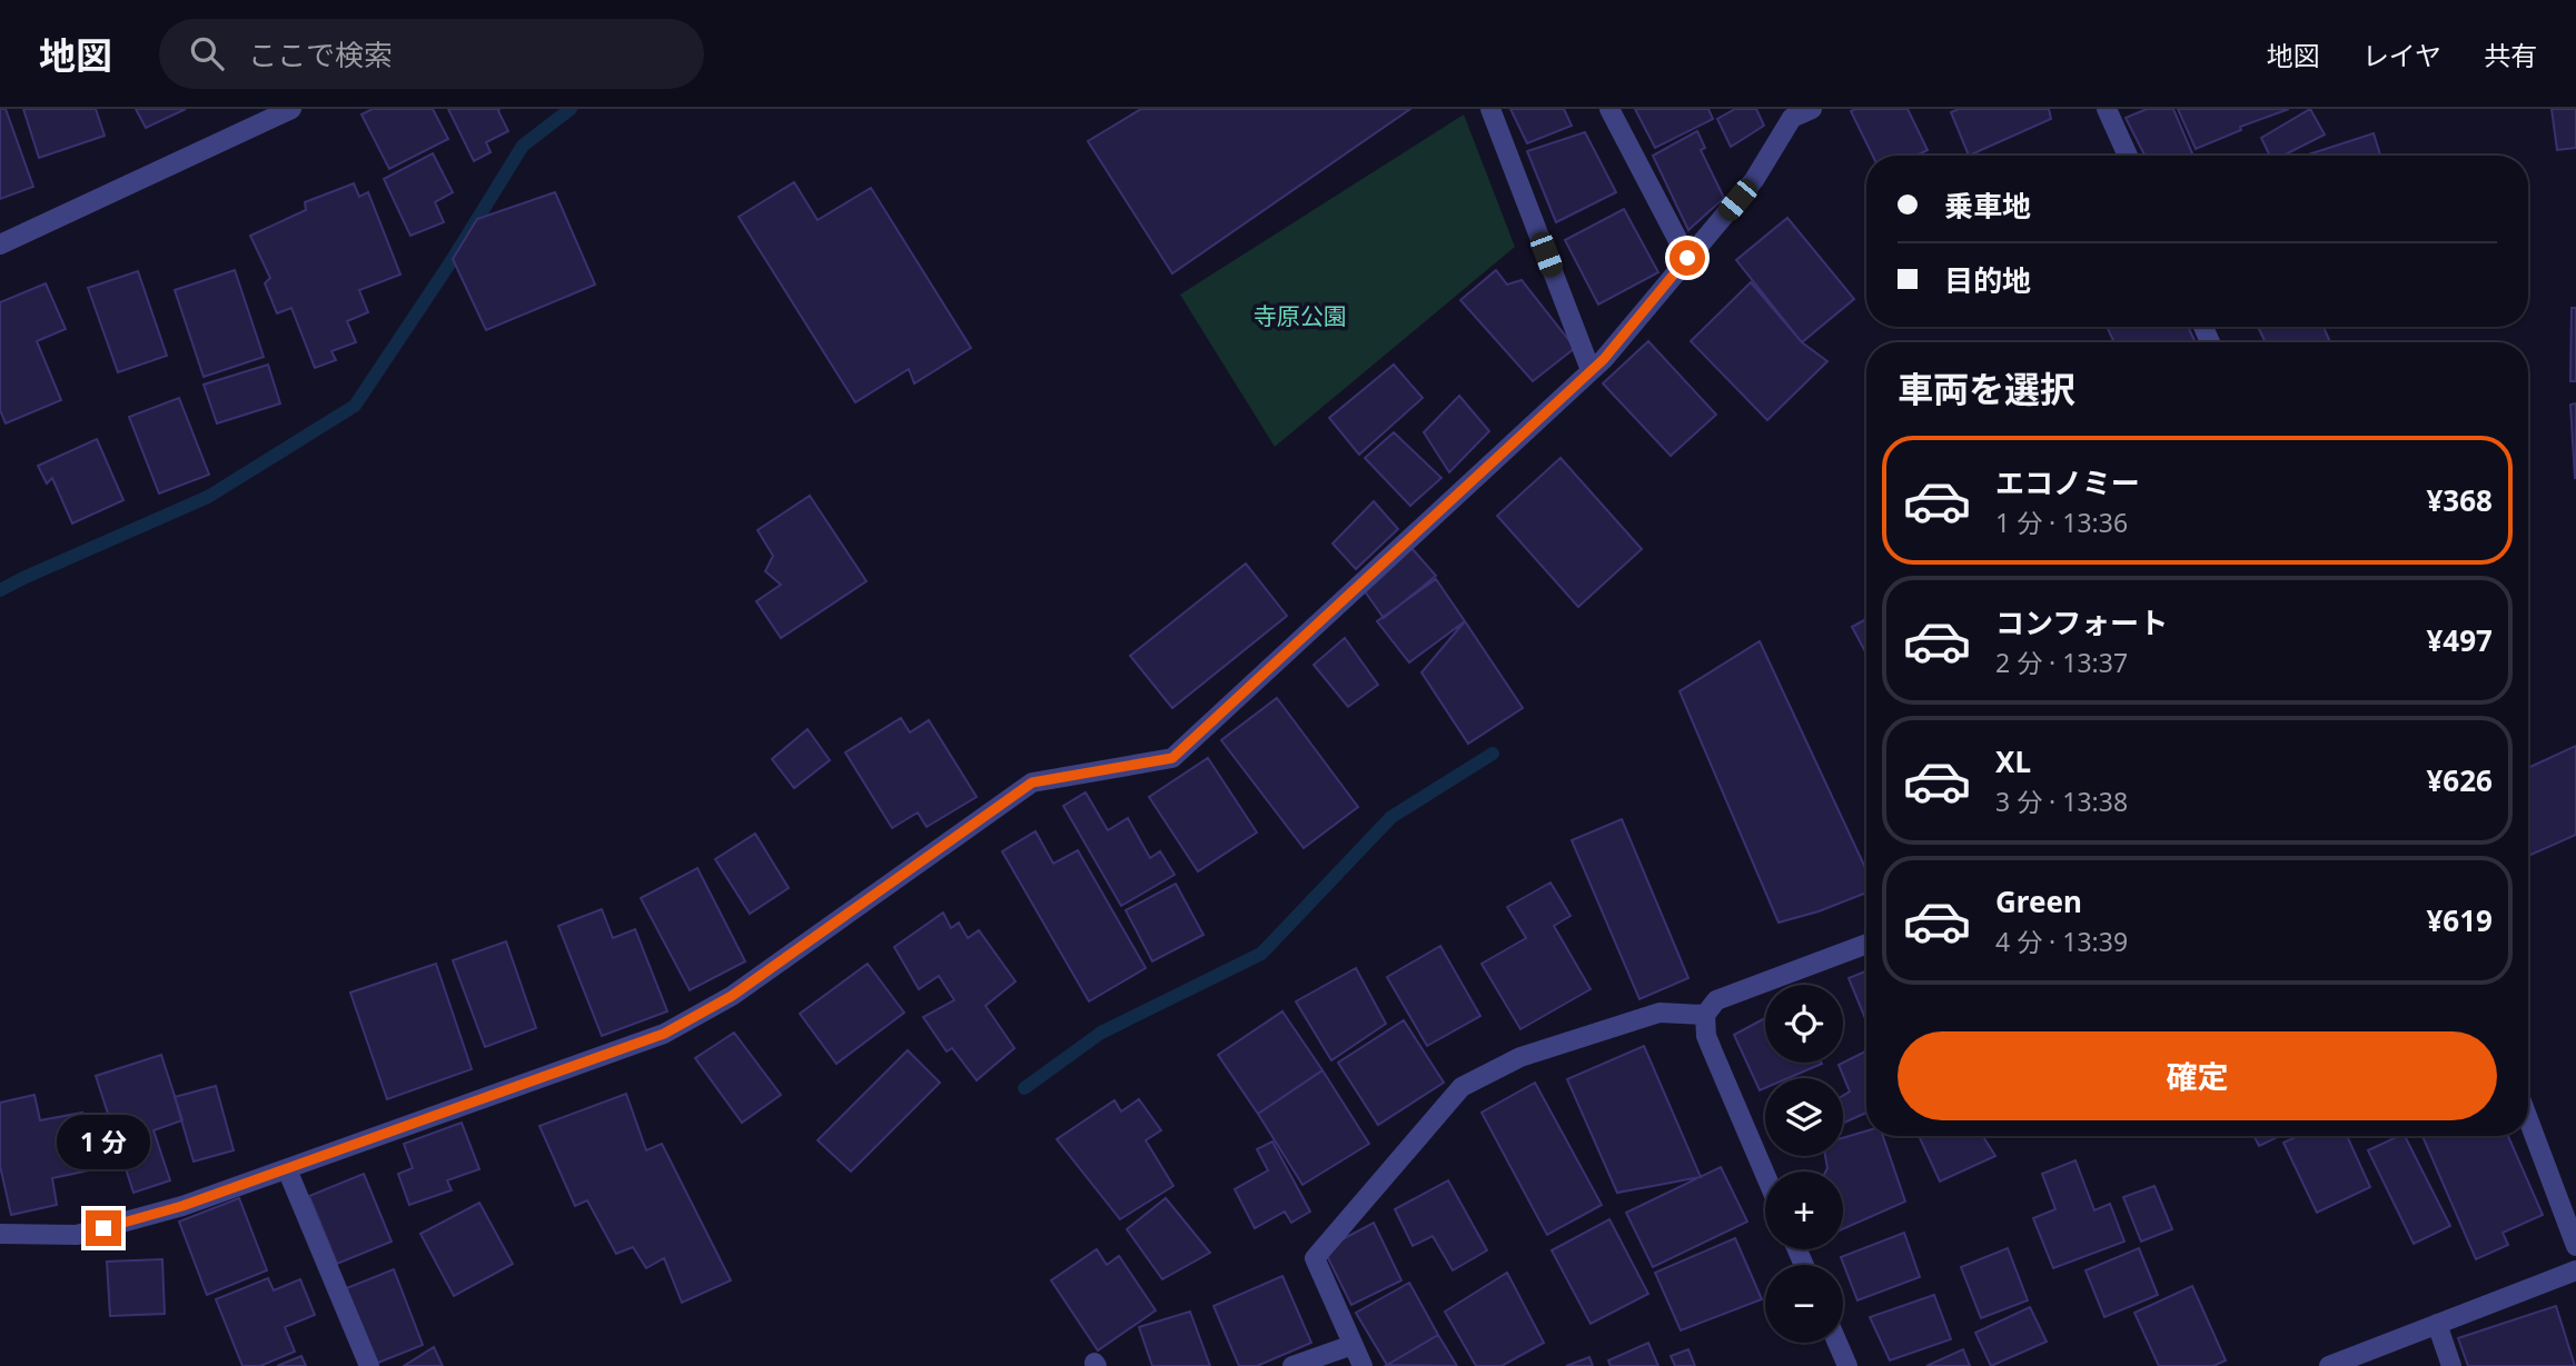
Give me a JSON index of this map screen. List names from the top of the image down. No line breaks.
{"parks":["寺原公園"],"page":{"header":"地図","search":"ここで検索","nav":["地図","レイヤ","共有"],"banner":["乗車地","目的地"],"heading":"車両を選択","list":[{"name":"エコノミー","note":"1 分 · 13:36","value":"¥368"},{"name":"コンフォート","note":"2 分 · 13:37","value":"¥497"},{"name":"XL","note":"3 分 · 13:38","value":"¥626"},{"name":"Green","note":"4 分 · 13:39","value":"¥619"}],"map_buttons":["+","−"],"buttons":"確定","bubble":"1 分"}}
